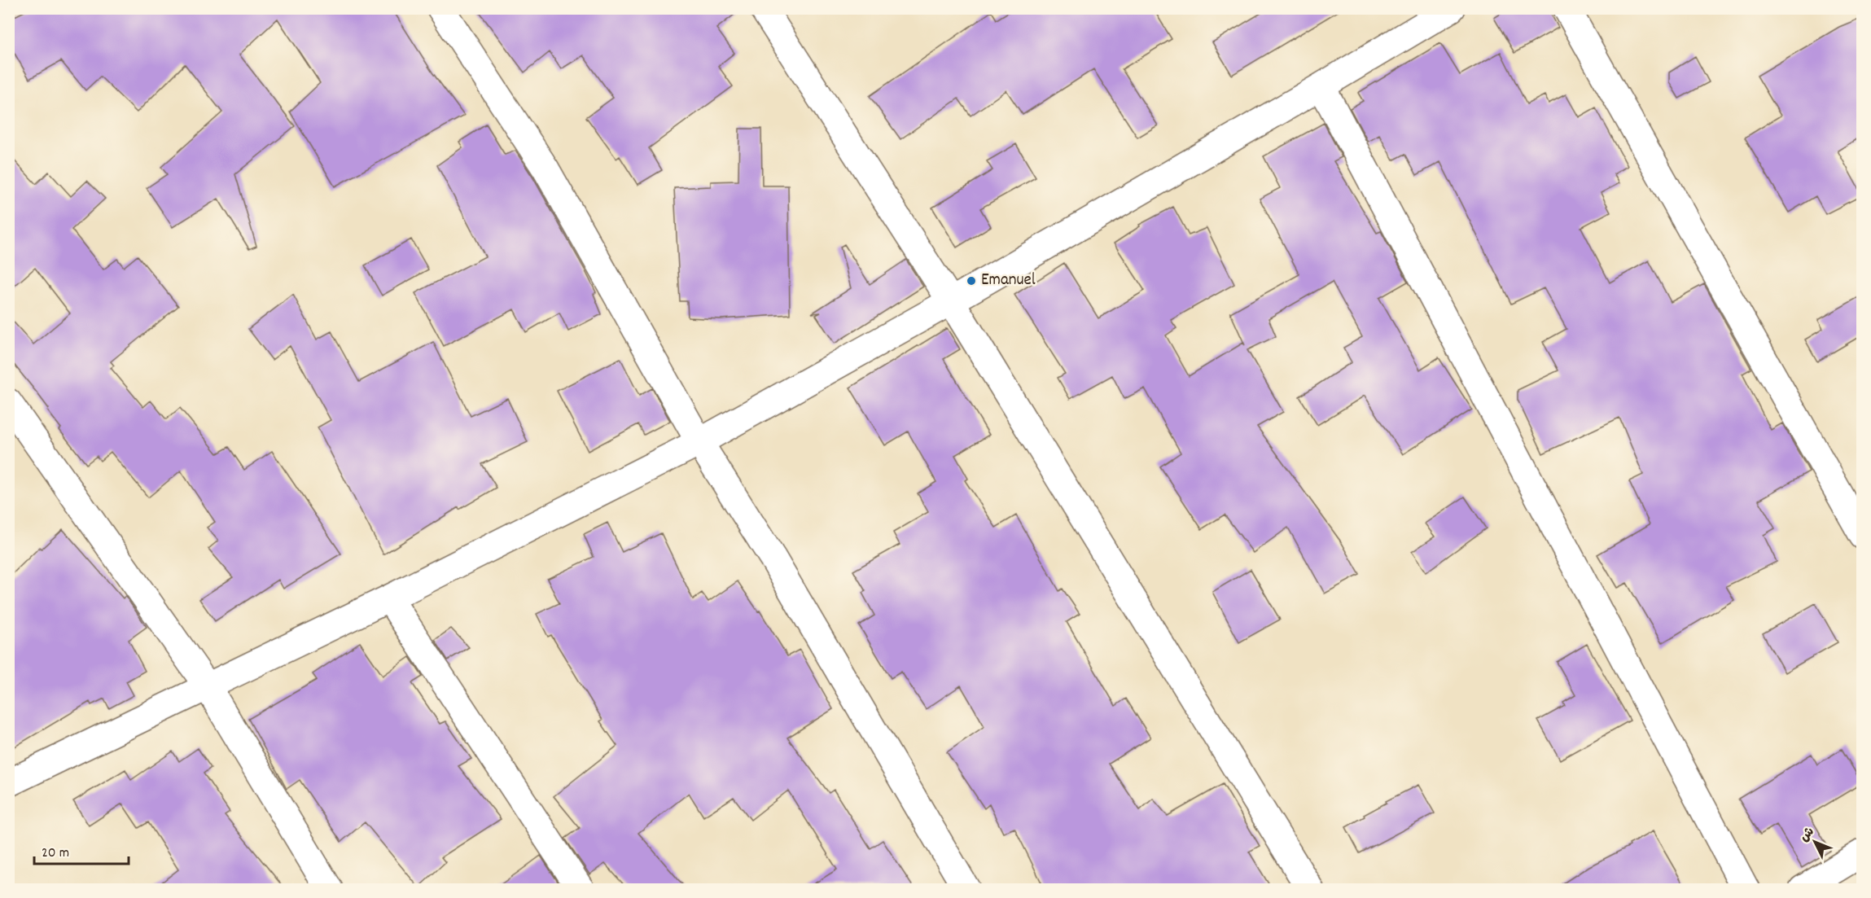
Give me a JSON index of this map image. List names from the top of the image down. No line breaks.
{"places":["Emanuel"],"scale_bar":"20 m","north":"top left"}
